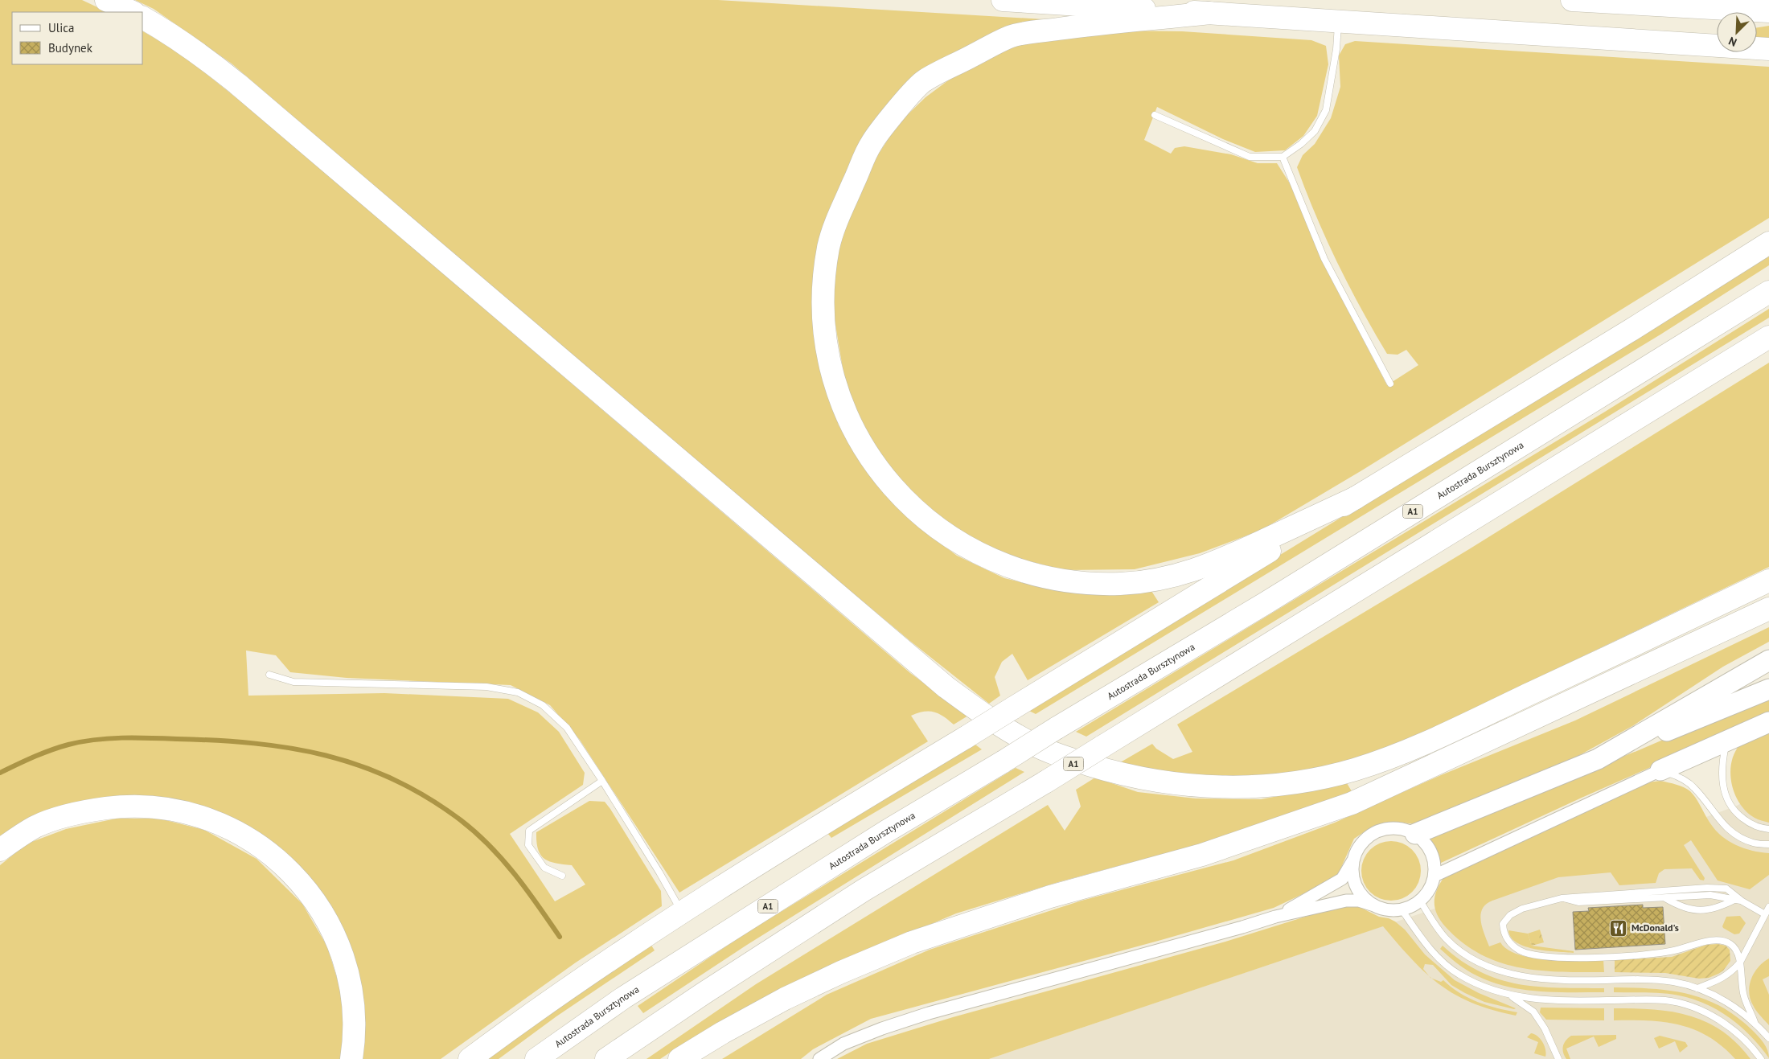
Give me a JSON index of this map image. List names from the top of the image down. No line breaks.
{"streets":{"highway":["Autostrada Bursztynowa","A1"]},"places":{"restaurant":["McDonald's"]},"legend":["Ulica","Budynek"],"north":"bottom left"}
